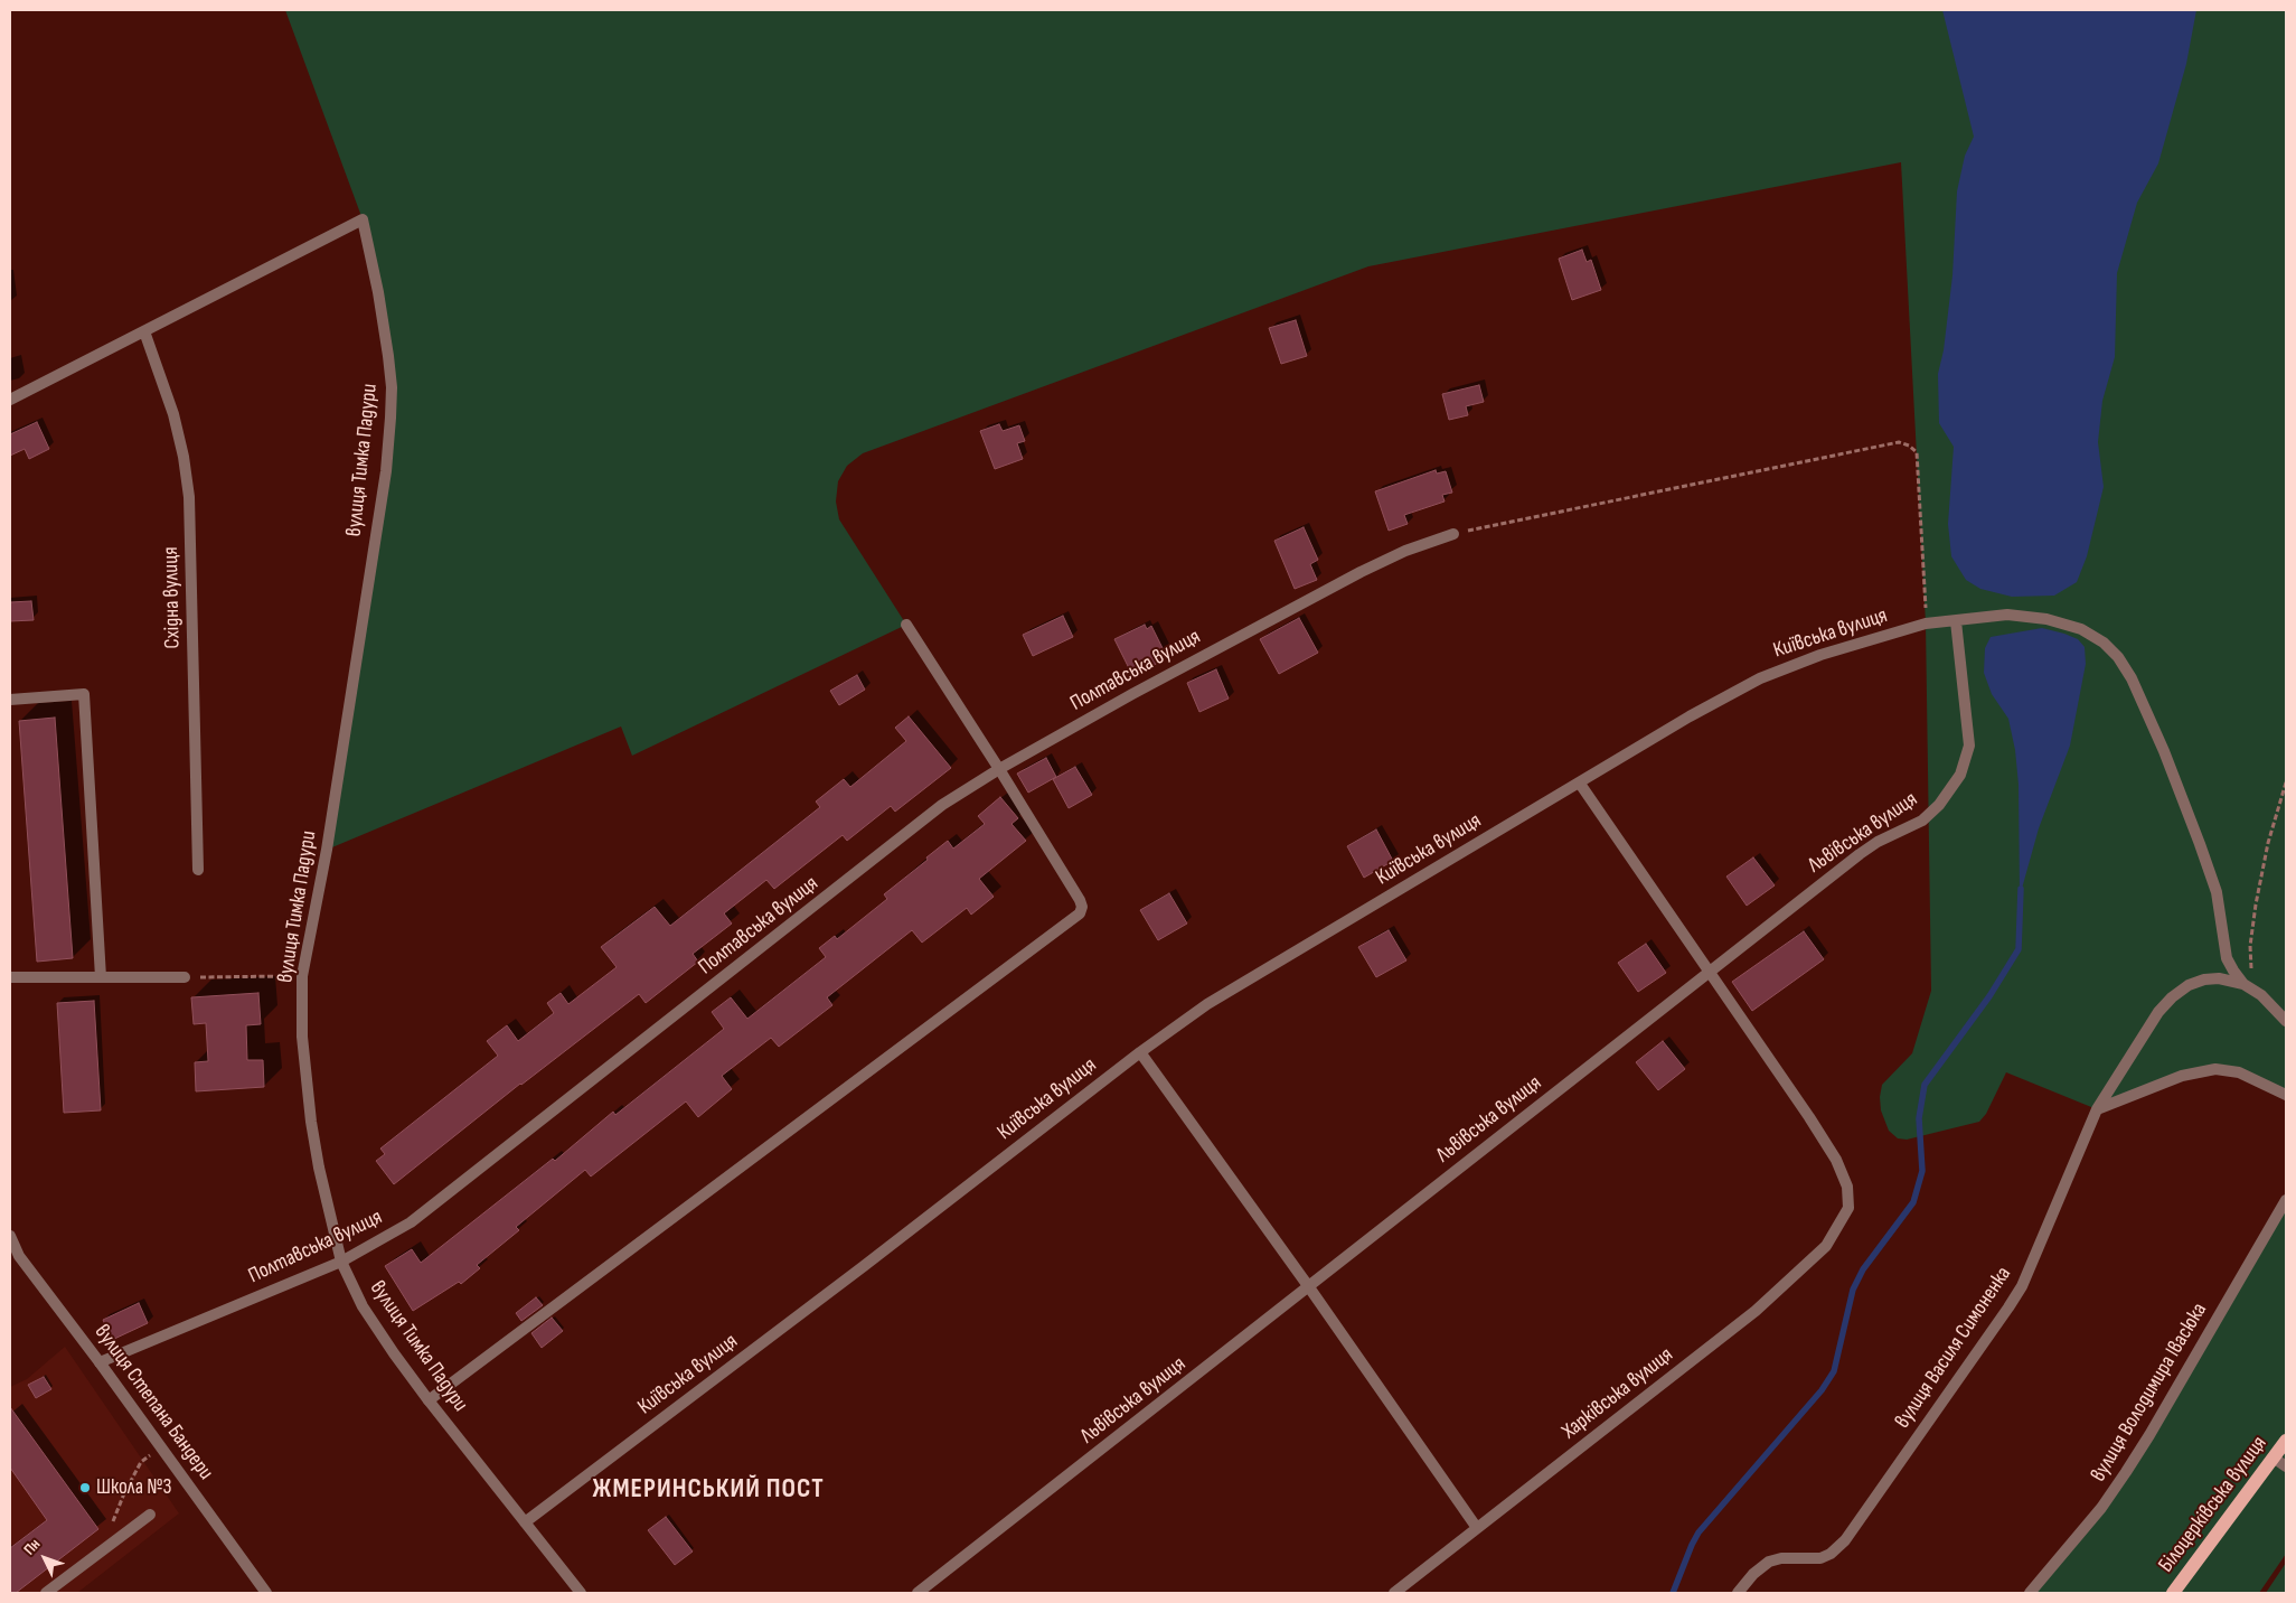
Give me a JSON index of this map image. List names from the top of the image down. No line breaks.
{"streets":{"main road":["Білоцерківська вулиця"],"street":["вулиця Тимка Падури","Східна вулиця","Київська вулиця","Полтавська вулиця","Львівська вулиця","вулиця Василя Симоненка","вулиця Володимира Івасюка","Харківська вулиця","вулиця Степана Бандери"]},"crossings":[["вулиця Тимка Падури","Східна вулиця"],["вулиця Тимка Падури","Київська вулиця"],["вулиця Тимка Падури","Полтавська вулиця"],["Київська вулиця","Львівська вулиця"],["Київська вулиця","вулиця Василя Симоненка"],["Полтавська вулиця","вулиця Степана Бандери"],["Львівська вулиця","Харківська вулиця"]],"districts":["ЖМЕРИНСЬКИЙ ПОСТ"],"places":["Школа №3"],"north":"top left"}
